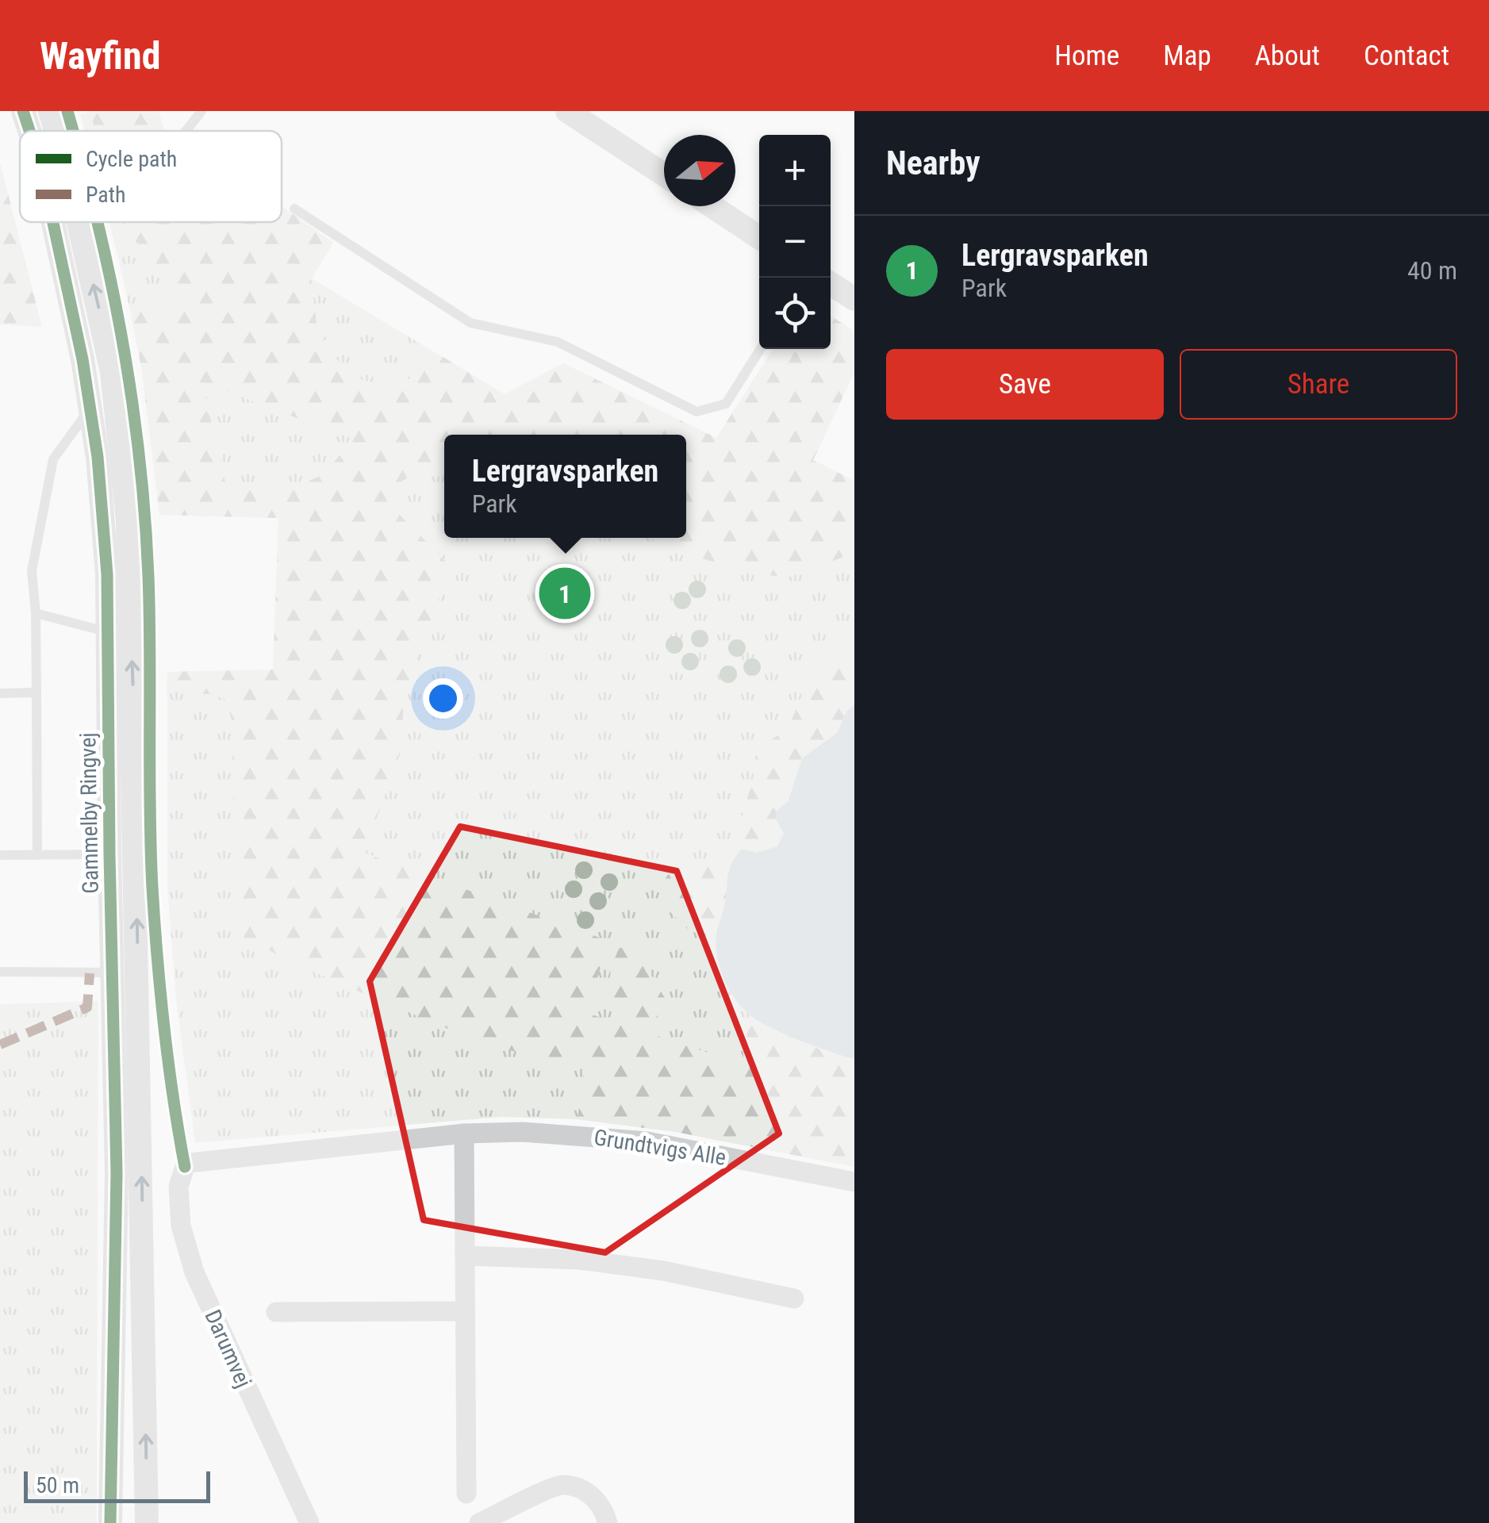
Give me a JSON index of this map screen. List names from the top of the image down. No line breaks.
{"streets":{"street":["Gammelby Ringvej","Grundtvigs Alle","Darumvej"]},"crossings":[["Grundtvigs Alle","Darumvej"]],"legend":["Cycle path","Path"],"scale_bar":"50 m","north":"right","page":{"header":"Wayfind","nav":["Home","Map","About","Contact"],"heading":"Nearby","map_buttons":["+","−"],"list":[{"mark":"1","name":"Lergravsparken","note":"Park","value":"40 m"}],"buttons":["Save","Share"],"popup":["Lergravsparken","Park"],"pins":"1","scale":"50 m"}}
